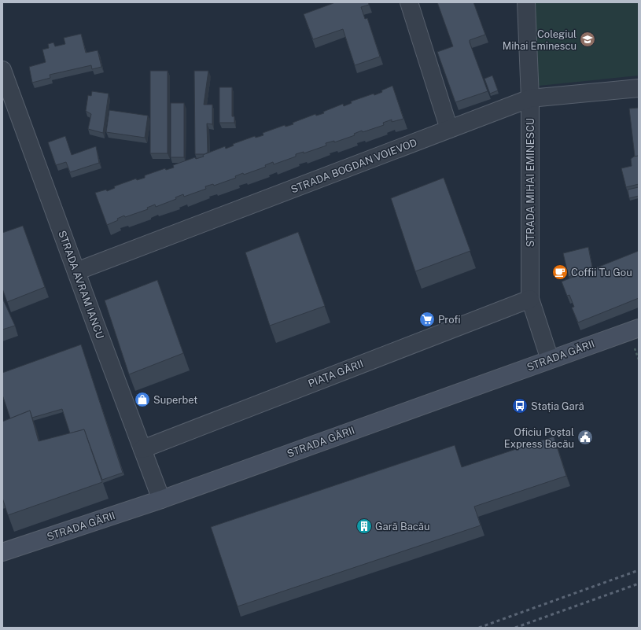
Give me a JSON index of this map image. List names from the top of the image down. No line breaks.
{"streets":{"main road":["STRADA GĂRII"],"street":["STRADA BOGDAN VOIEVOD","STRADA MIHAI EMINESCU","STRADA AVRAM IANCU","PIAȚA GĂRII"]},"crossings":[["STRADA BOGDAN VOIEVOD","STRADA MIHAI EMINESCU"],["STRADA BOGDAN VOIEVOD","STRADA AVRAM IANCU"],["STRADA MIHAI EMINESCU","STRADA GĂRII"],["STRADA MIHAI EMINESCU","PIAȚA GĂRII"],["STRADA AVRAM IANCU","STRADA GĂRII"],["STRADA AVRAM IANCU","PIAȚA GĂRII"]],"places":{"school or university":["Colegiul Mihai Eminescu"],"cafe":["Coffii Tu Gou"],"supermarket":["Profi"],"shop":["Superbet"],"bus stop":["Stația Gară"],"public building":["Oficiu Poștal Express Bacău"],"building":["Gară Bacău"]}}
